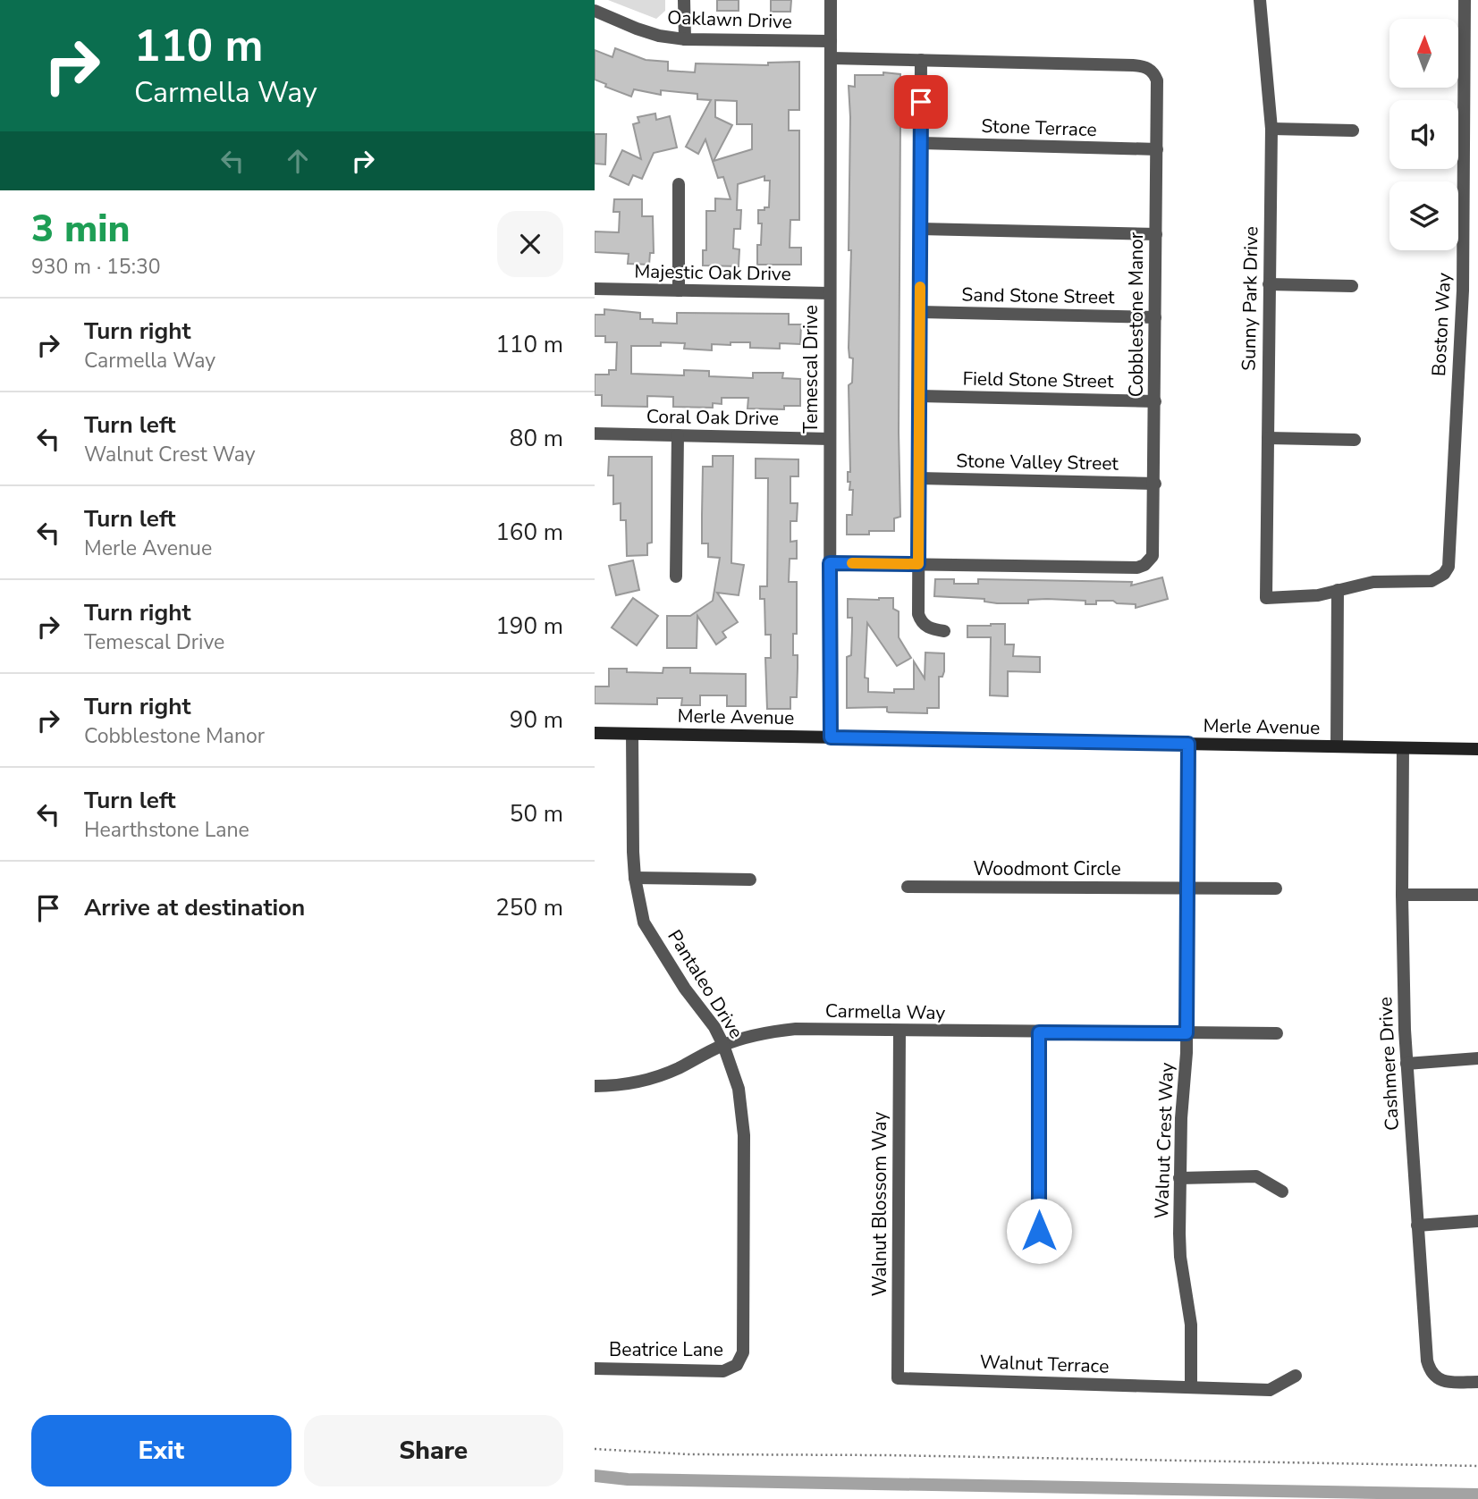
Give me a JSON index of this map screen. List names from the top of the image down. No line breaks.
{"streets":{"street":["Oaklawn Drive","Stone Terrace","Majestic Oak Drive","Sand Stone Street","Sunny Park Drive","Cobblestone Manor","Boston Way","Temescal Drive","Field Stone Street","Coral Oak Drive","Stone Valley Street","Merle Avenue","Woodmont Circle","Pantaleo Drive","Carmella Way","Cashmere Drive","Walnut Crest Way","Walnut Blossom Way","Beatrice Lane","Walnut Terrace"]},"crossings":[["Oaklawn Drive","Temescal Drive"],["Stone Terrace","Cobblestone Manor"],["Majestic Oak Drive","Temescal Drive"],["Sand Stone Street","Cobblestone Manor"],["Sunny Park Drive","Boston Way"],["Cobblestone Manor","Temescal Drive"],["Cobblestone Manor","Field Stone Street"],["Cobblestone Manor","Stone Valley Street"],["Temescal Drive","Coral Oak Drive"],["Temescal Drive","Merle Avenue"],["Merle Avenue","Pantaleo Drive"],["Merle Avenue","Cashmere Drive"],["Merle Avenue","Walnut Crest Way"],["Woodmont Circle","Walnut Crest Way"],["Pantaleo Drive","Carmella Way"],["Pantaleo Drive","Beatrice Lane"],["Carmella Way","Walnut Crest Way"],["Carmella Way","Walnut Blossom Way"],["Walnut Crest Way","Walnut Terrace"],["Walnut Blossom Way","Walnut Terrace"]],"north":"top","page":{"turn":["110 m","Carmella Way"],"heading":["3 min","930 m · 15:30"],"list":[{"name":"Turn right","note":"Carmella Way","value":"110 m"},{"name":"Turn left","note":"Walnut Crest Way","value":"80 m"},{"name":"Turn left","note":"Merle Avenue","value":"160 m"},{"name":"Turn right","note":"Temescal Drive","value":"190 m"},{"name":"Turn right","note":"Cobblestone Manor","value":"90 m"},{"name":"Turn left","note":"Hearthstone Lane","value":"50 m"},{"name":"Arrive at destination","value":"250 m"}],"buttons":["Exit","Share"]}}
